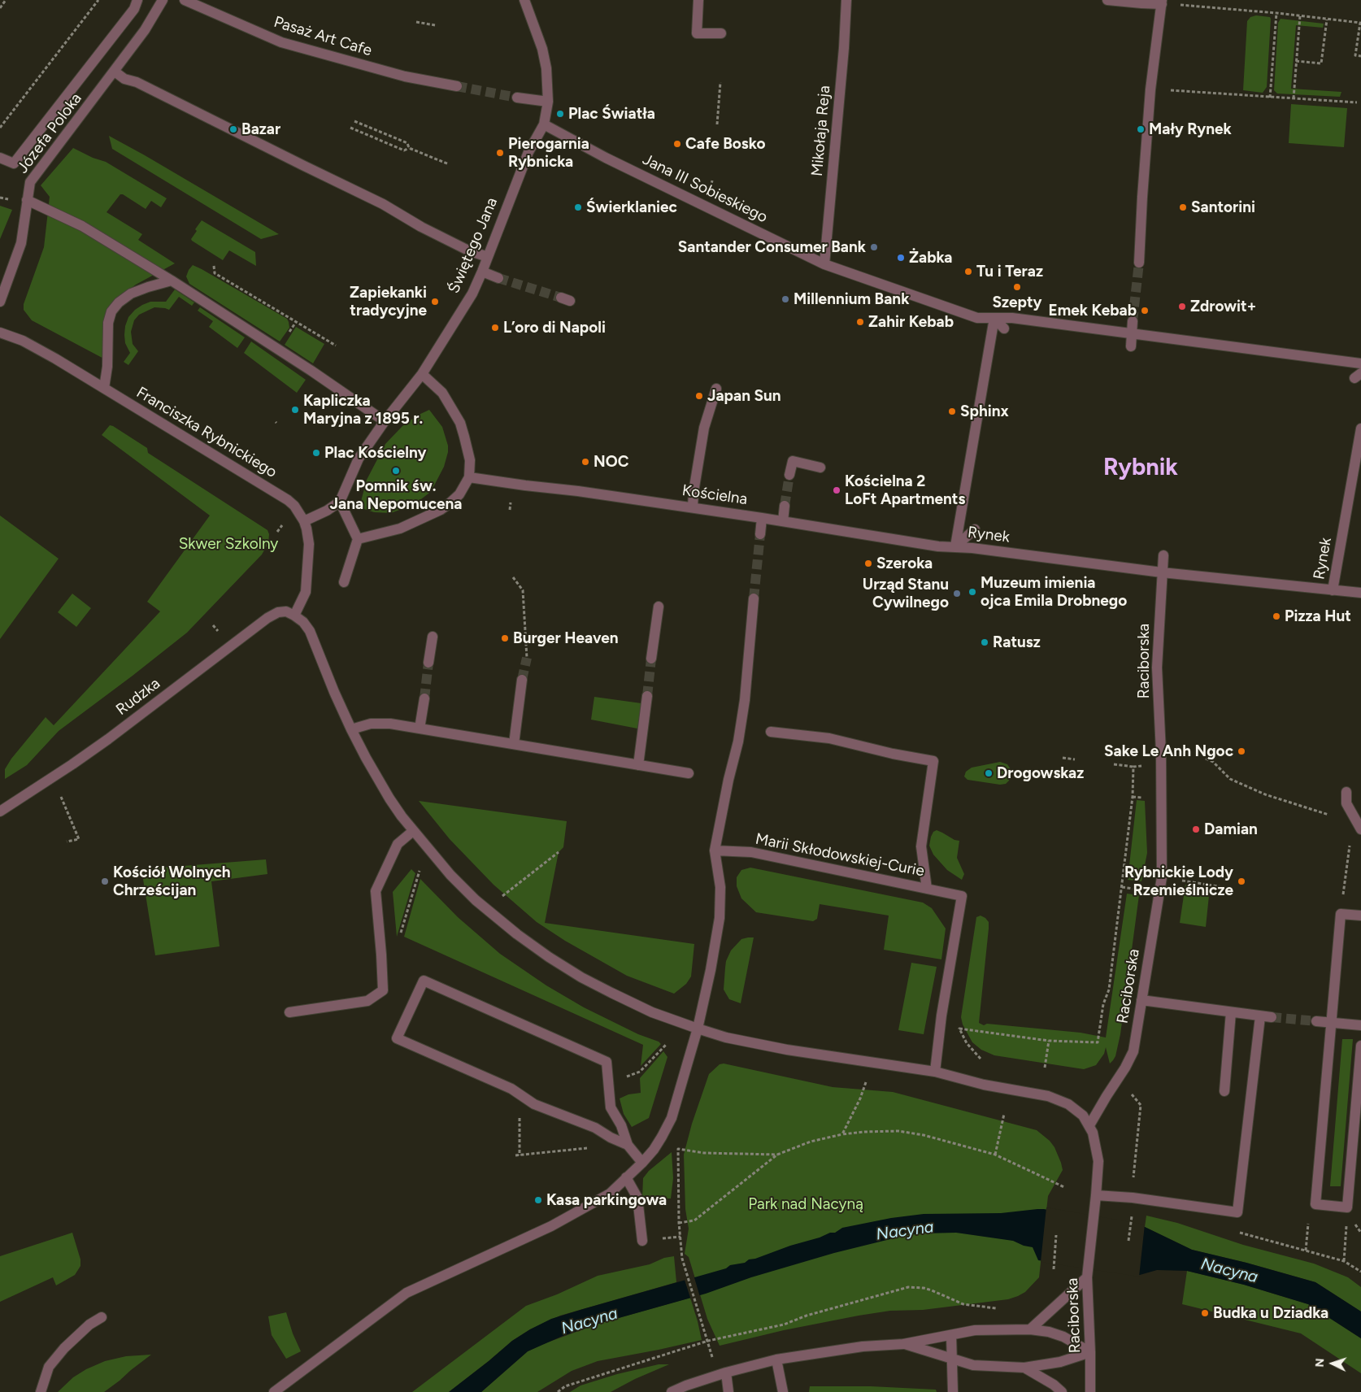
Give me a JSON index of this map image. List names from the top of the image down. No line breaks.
{"streets":{"street":["Pasaż Art Cafe","Mikołaja Reja","Józefa Poloka","Jana III Sobieskiego","Świętego Jana","Franciszka Rybnickiego","Kościelna","Rynek","Raciborska","Rudzka","Marii Skłodowskiej-Curie"]},"crossings":[["Mikołaja Reja","Jana III Sobieskiego"],["Jana III Sobieskiego","Świętego Jana"],["Jana III Sobieskiego","Rynek"],["Franciszka Rybnickiego","Rudzka"],["Kościelna","Rynek"],["Rynek","Raciborska"]],"districts":["Rybnik"],"water":["Nacyna"],"parks":["Skwer Szkolny","Park nad Nacyną"],"places":["Plac Światła","Bazar","Mały Rynek","Cafe Bosko","Pierogarnia Rybnicka","Świerklaniec","Santorini","Santander Consumer Bank","Żabka","Tu i Teraz","Szepty","Millennium Bank","Zapiekanki tradycyjne","Zdrowit+","Emek Kebab","Zahir Kebab","L’oro di Napoli","Japan Sun","Kapliczka Maryjna z 1895 r.","Sphinx","Plac Kościelny","NOC","Pomnik św. Jana Nepomucena","Kościelna 2 LoFt Apartments","Szeroka","Muzeum imienia ojca Emila Drobnego","Urząd Stanu Cywilnego","Pizza Hut","Burger Heaven","Ratusz","Sake Le Anh Ngoc","Drogowskaz","Damian","Kościół Wolnych Chrześcijan","Rybnickie Lody Rzemieślnicze","Kasa parkingowa","Budka u Dziadka"],"north":"left"}
